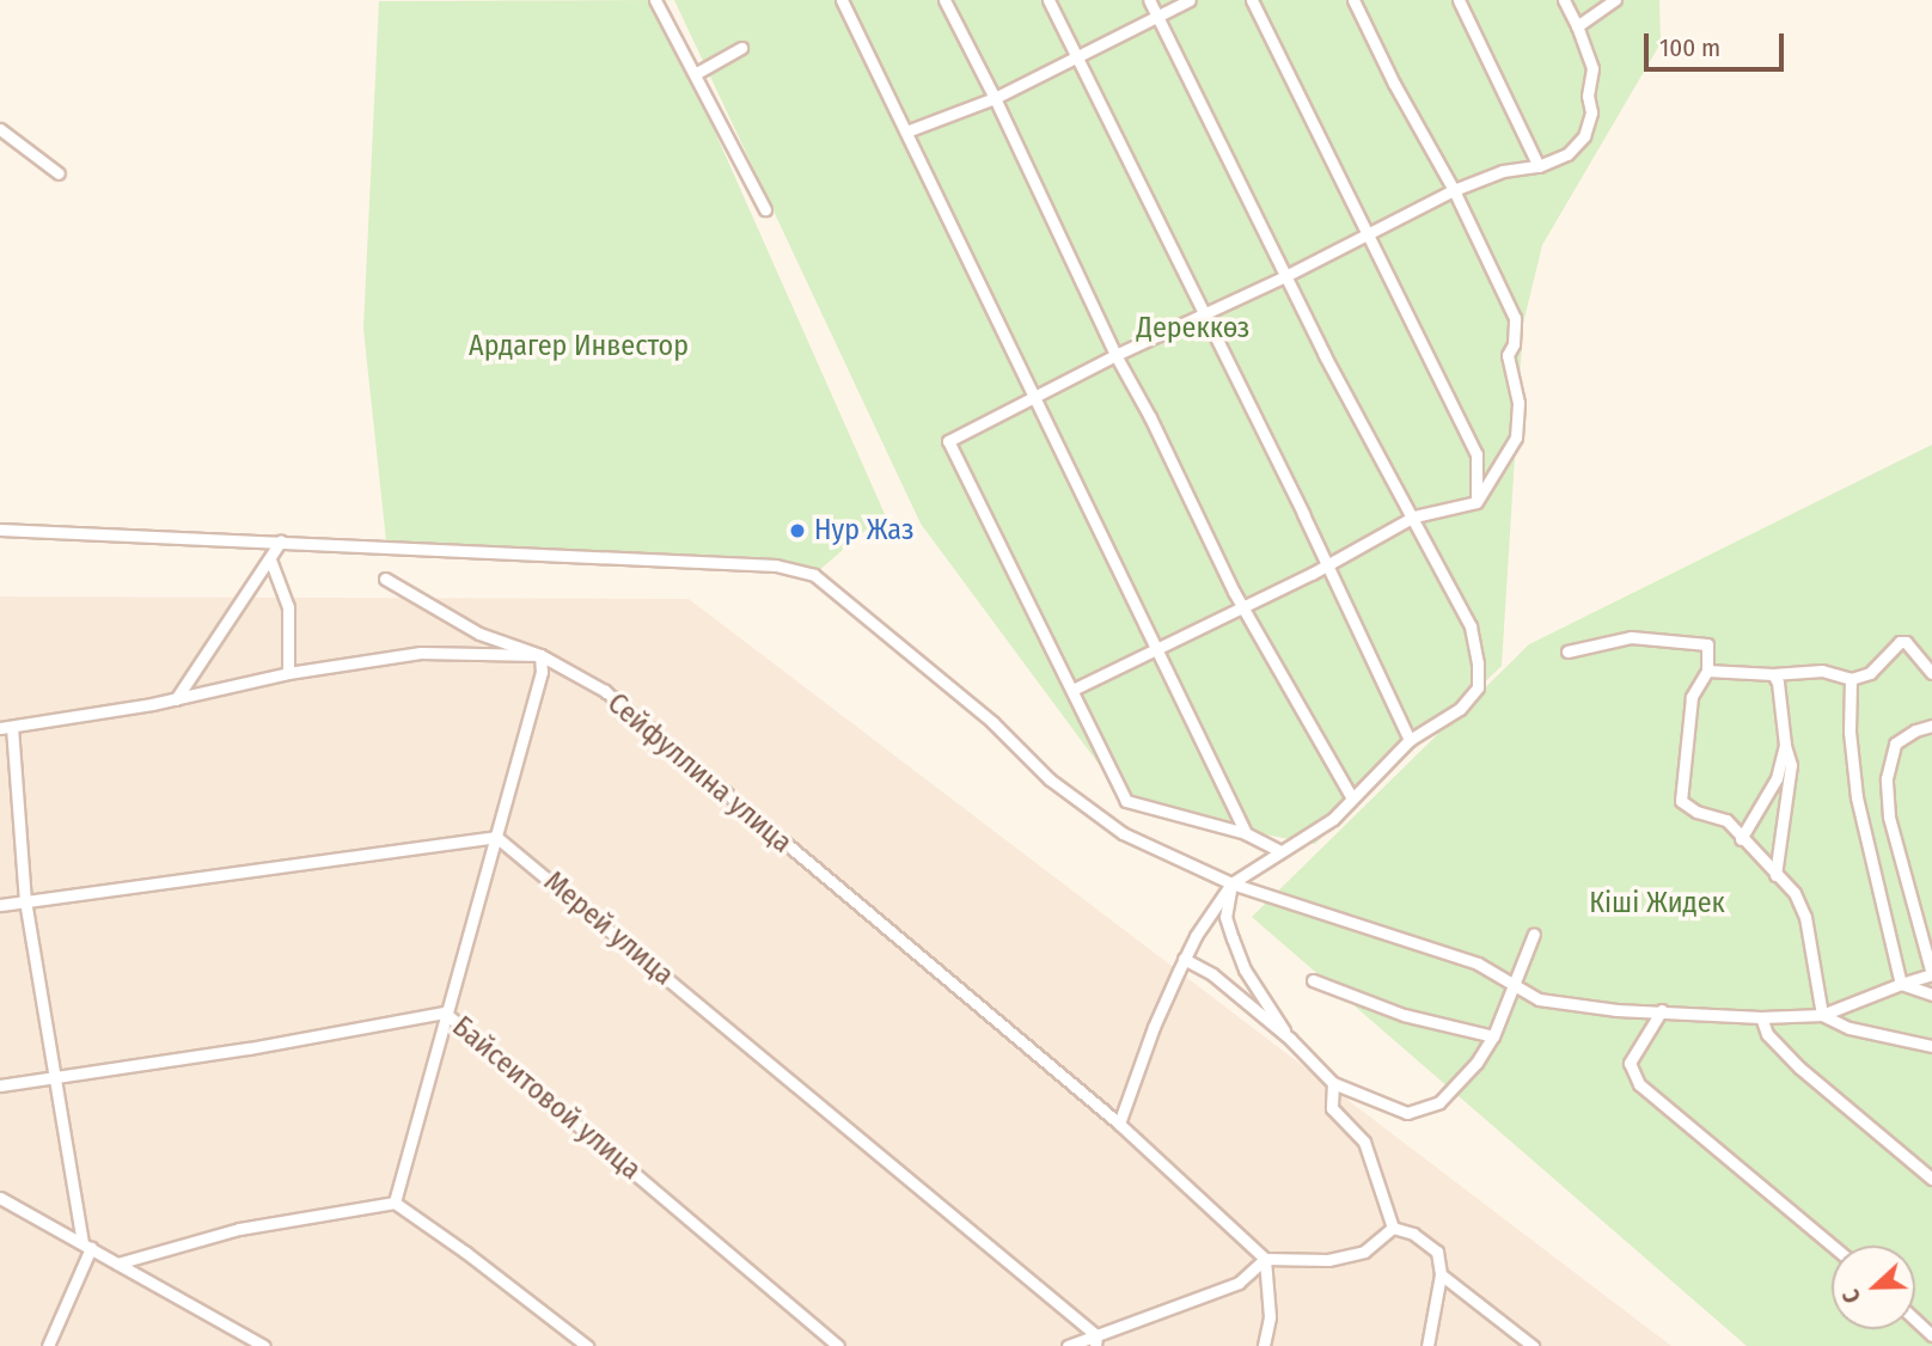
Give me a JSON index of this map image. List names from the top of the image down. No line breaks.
{"streets":{"street":["Сейфуллина улица","Мерей улица","Байсеитовой улица"]},"parks":["Дереккөз","Ардагер Инвестор","Кіші Жидек"],"places":["Нур Жаз"],"scale_bar":"100 m","north":"left"}
